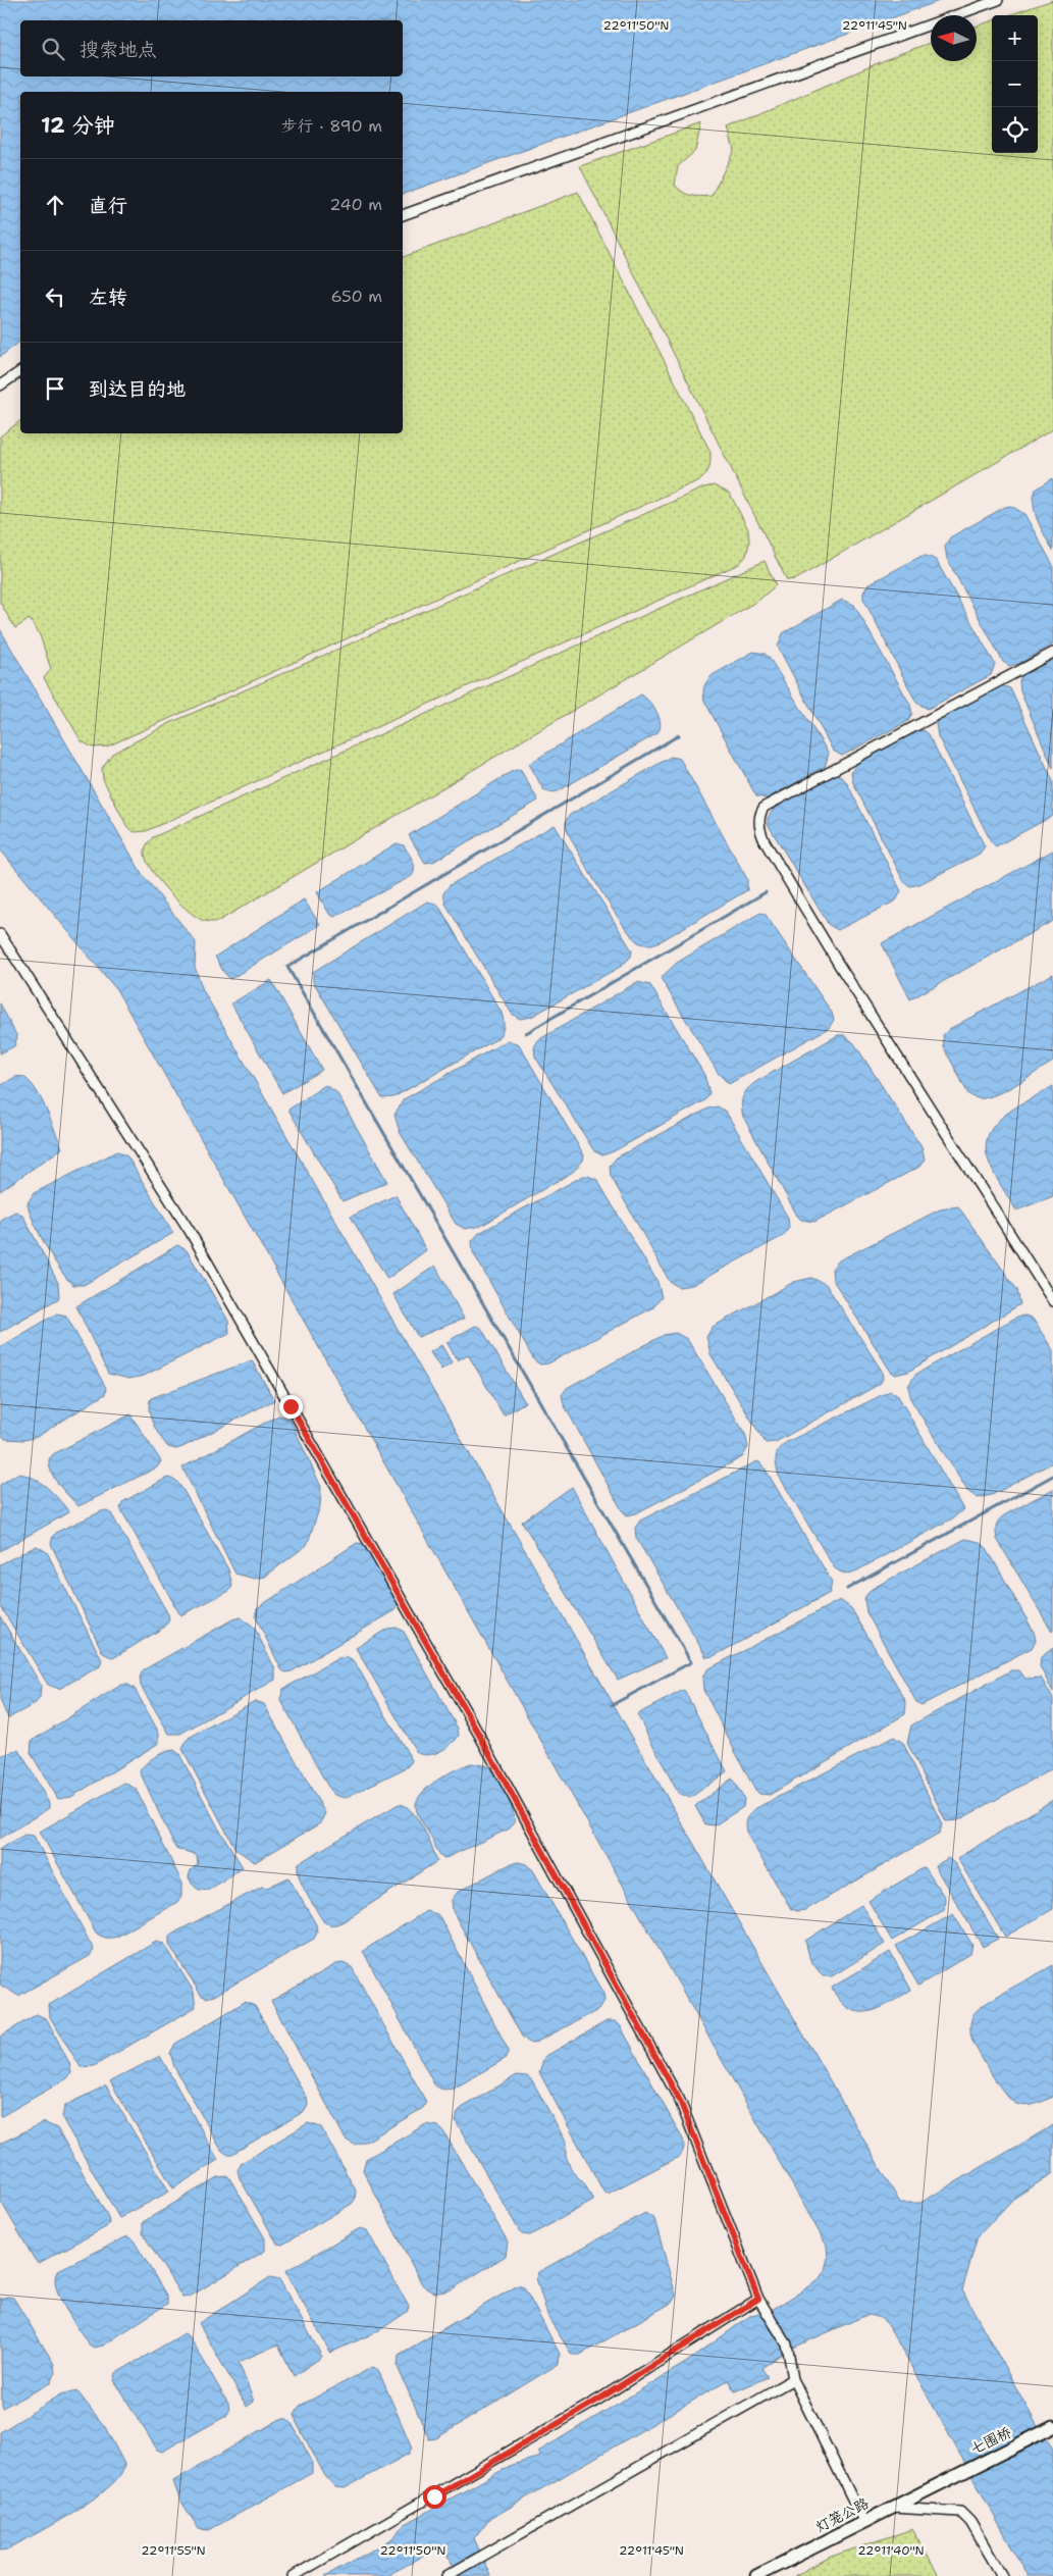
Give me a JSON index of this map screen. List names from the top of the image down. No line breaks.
{"streets":{"street":["七围桥","灯笼公路"]},"crossings":[["七围桥","灯笼公路"]],"north":"left","page":{"map_buttons":["+","−"],"search":"搜索地点","heading":["12 分钟","步行 · 890 m"],"list":[["直行","240 m"],["左转","650 m"],"到达目的地"]},"coordinates":["22°11'50\"N","22°11'45\"N","22°11'55\"N","22°11'40\"N"]}
